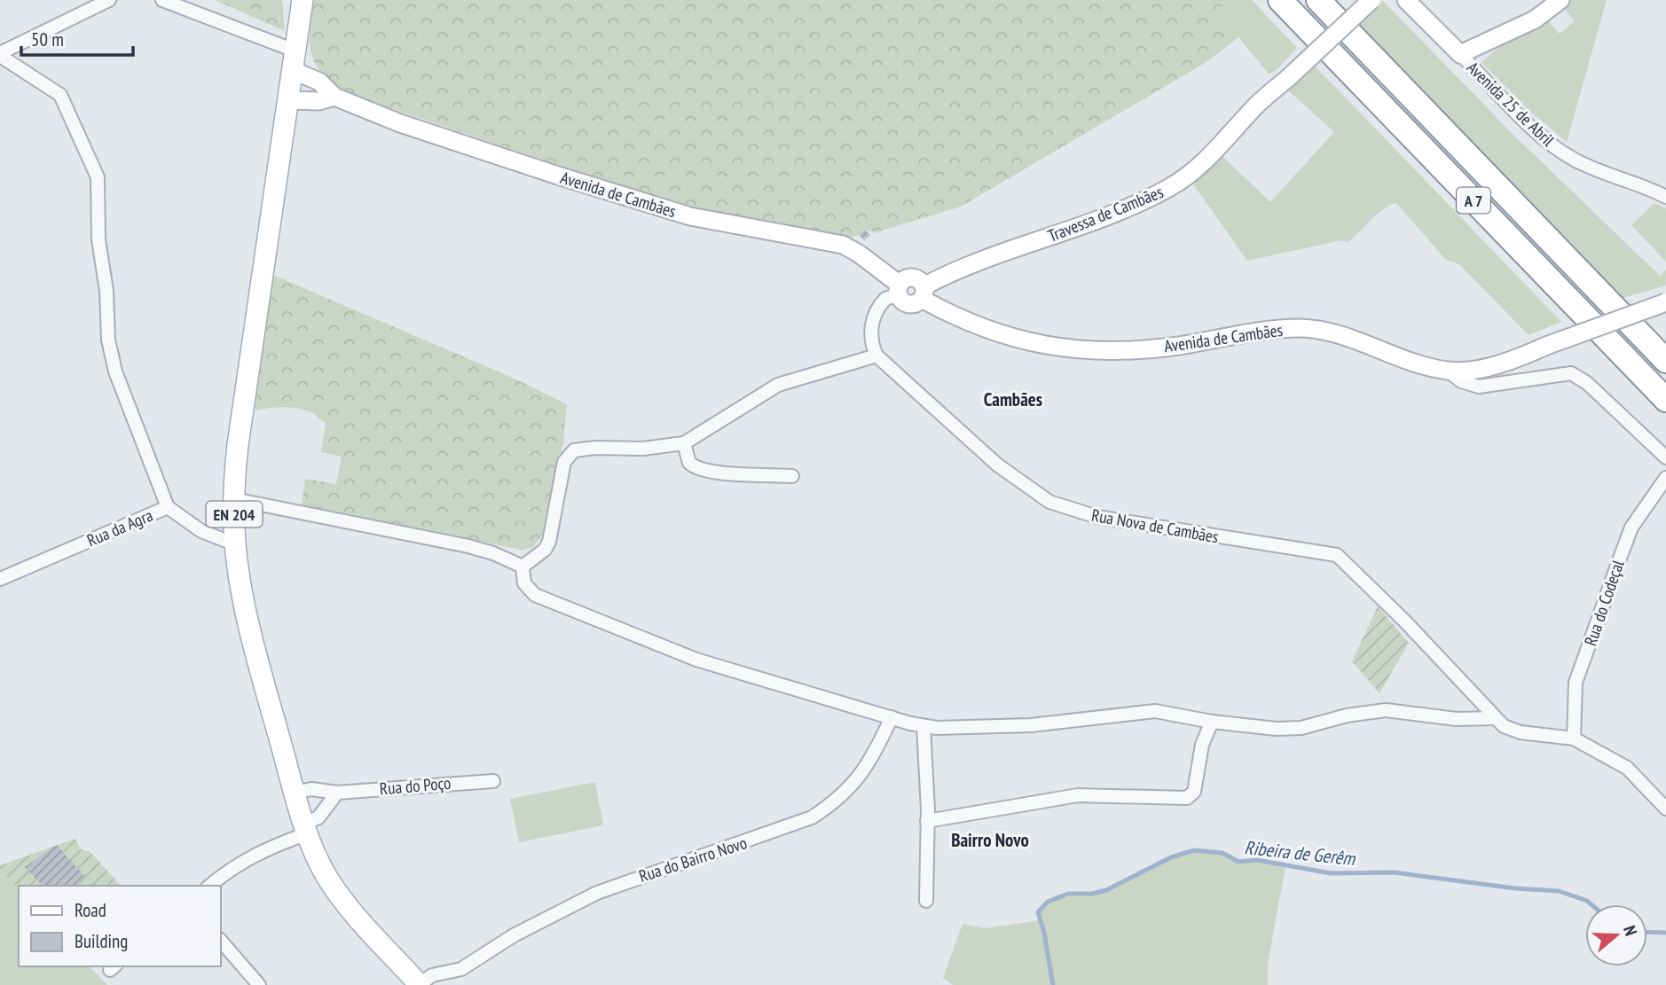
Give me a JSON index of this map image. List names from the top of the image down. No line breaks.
{"streets":{"highway":["A 7"],"main road":["EN 204"],"street":["Avenida 25 de Abril","Avenida de Cambães","Travessa de Cambães","Rua Nova de Cambães","Rua da Agra","Rua do Codeçal","Rua do Poço","Rua do Bairro Novo"]},"crossings":[["Avenida de Cambães","Travessa de Cambães"],["Avenida de Cambães","EN 204"],["EN 204","Rua da Agra"],["EN 204","Rua do Poço"]],"districts":["Cambães","Bairro Novo"],"water":["Ribeira de Gerêm"],"legend":["Road","Building"],"scale_bar":"50 m","north":"right"}
